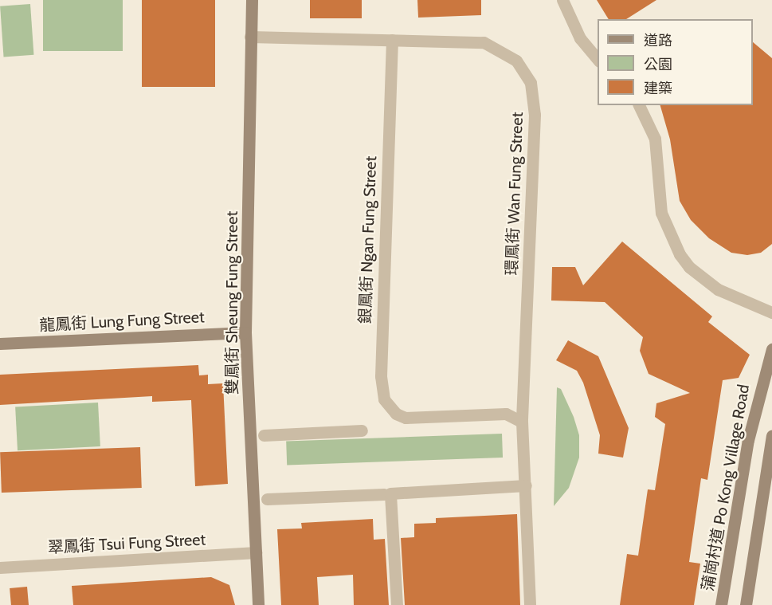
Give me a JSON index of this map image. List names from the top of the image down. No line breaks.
{"streets":{"street":["環鳳街 Wan Fung Street","銀鳳街 Ngan Fung Street","雙鳳街 Sheung Fung Street","龍鳳街 Lung Fung Street","蒲崗村道 Po Kong Village Road","翠鳳街 Tsui Fung Street"]},"crossings":[["環鳳街 Wan Fung Street","銀鳳街 Ngan Fung Street"],["環鳳街 Wan Fung Street","雙鳳街 Sheung Fung Street"],["雙鳳街 Sheung Fung Street","龍鳳街 Lung Fung Street"],["雙鳳街 Sheung Fung Street","翠鳳街 Tsui Fung Street"]],"legend":["道路","公園","建築"]}
